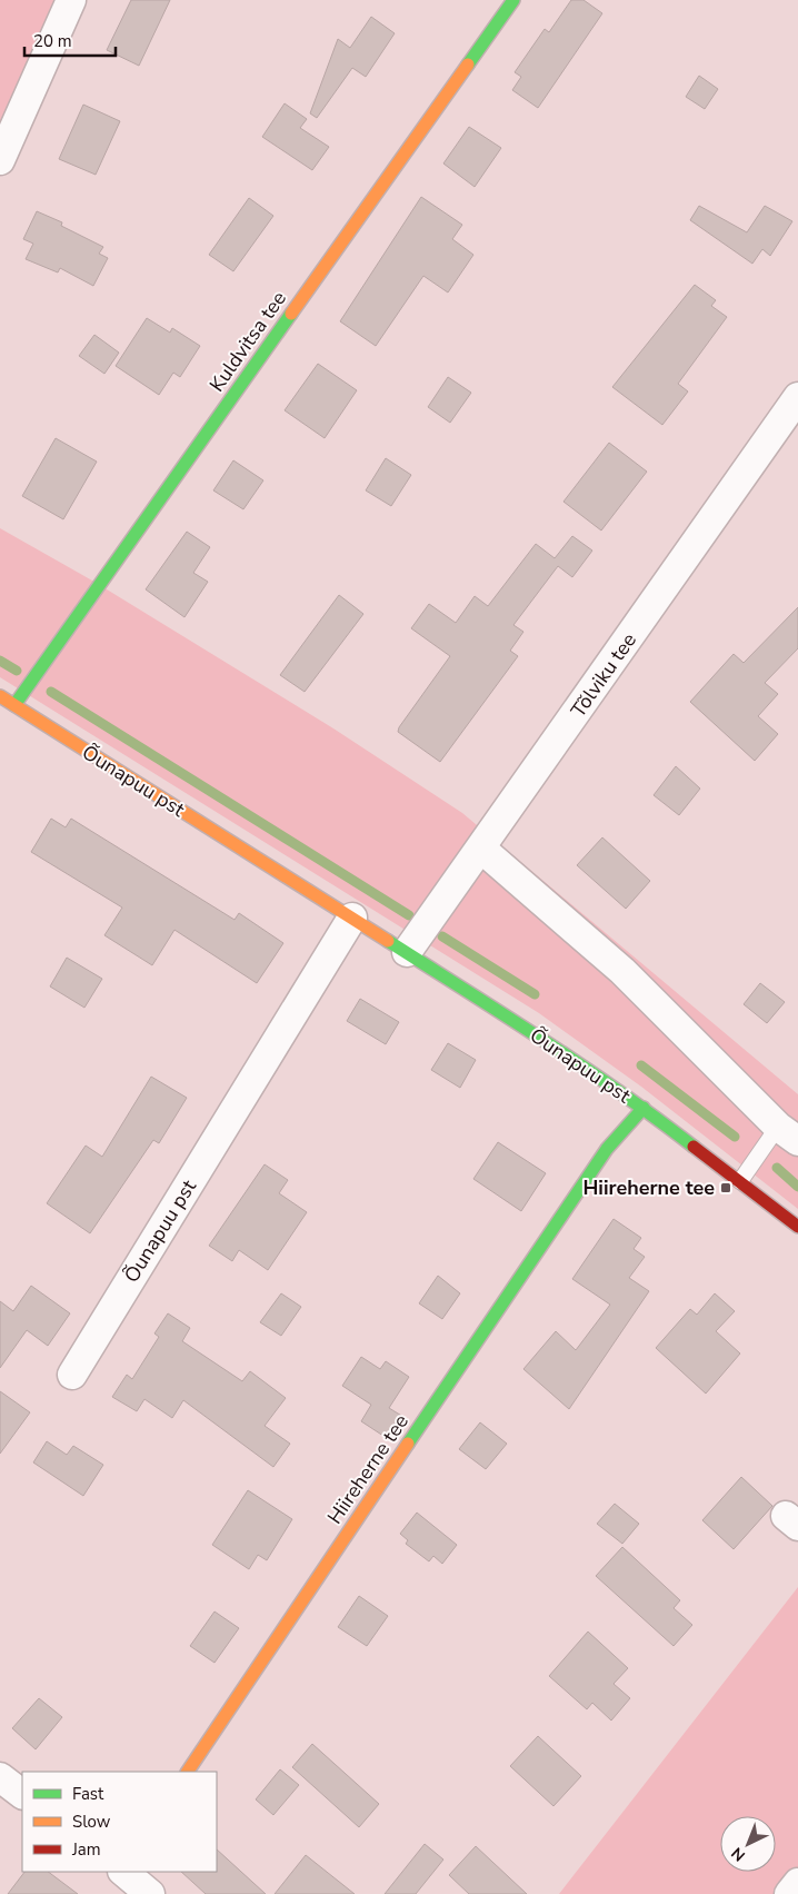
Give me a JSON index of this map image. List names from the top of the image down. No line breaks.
{"streets":{"street":["Kuldvitsa tee","Tõlviku tee","Õunapuu pst","Hiireherne tee"]},"crossings":[["Kuldvitsa tee","Õunapuu pst"],["Tõlviku tee","Õunapuu pst"],["Õunapuu pst","Hiireherne tee"]],"places":{"transit":["Hiireherne tee"]},"legend":["Fast","Slow","Jam"],"scale_bar":"20 m","north":"bottom left"}
